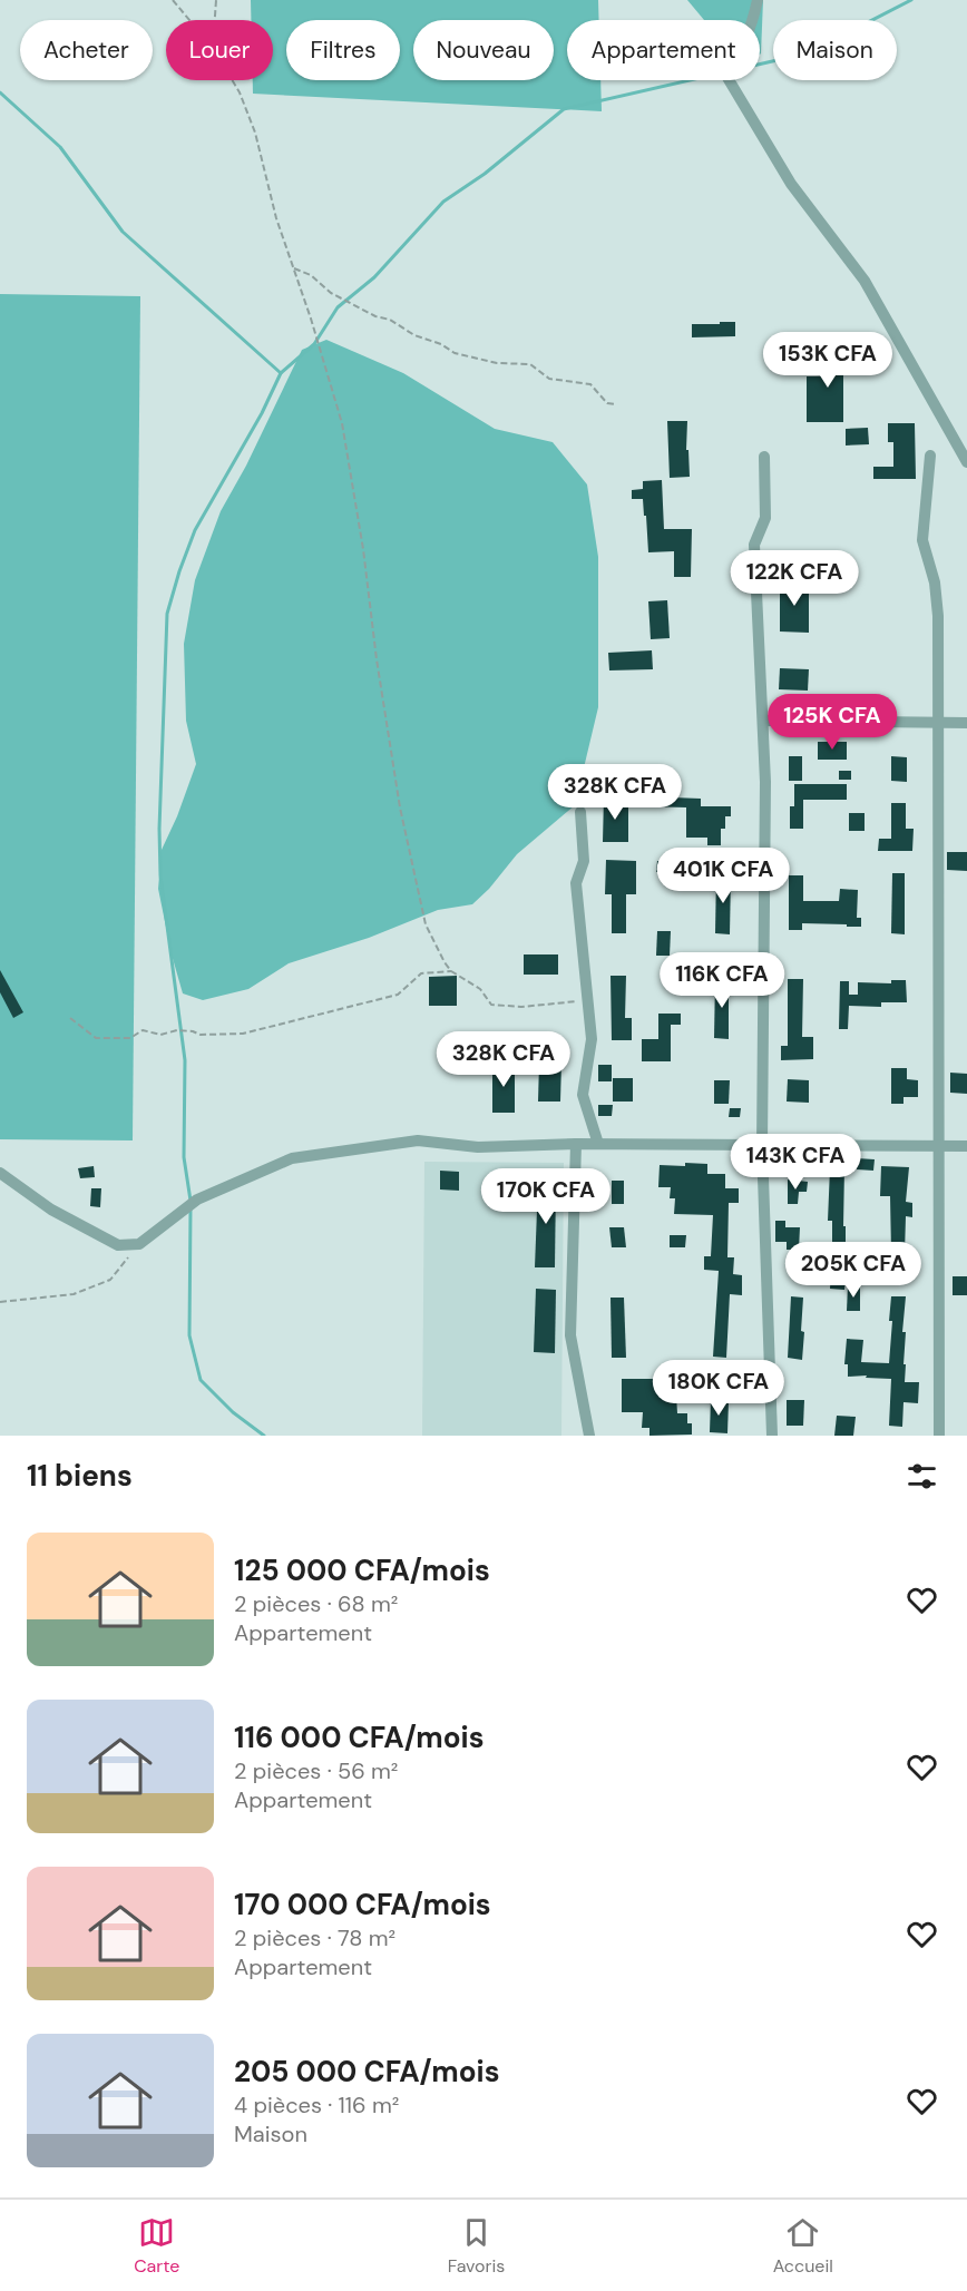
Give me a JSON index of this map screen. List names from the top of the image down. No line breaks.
{"page":{"chip":["Acheter","Louer","Filtres","Nouveau","Appartement","Maison"],"price":["153K CFA","122K CFA","125K CFA","328K CFA","401K CFA","116K CFA","328K CFA","143K CFA","170K CFA","205K CFA","180K CFA"],"heading":"11 biens","list":[{"name":"125 000 CFA/mois","note":"2 pièces · 68 m² · Appartement"},{"name":"116 000 CFA/mois","note":"2 pièces · 56 m² · Appartement"},{"name":"170 000 CFA/mois","note":"2 pièces · 78 m² · Appartement"},{"name":"205 000 CFA/mois","note":"4 pièces · 116 m² · Maison"}],"tabs":["Carte","Favoris","Accueil"]}}
